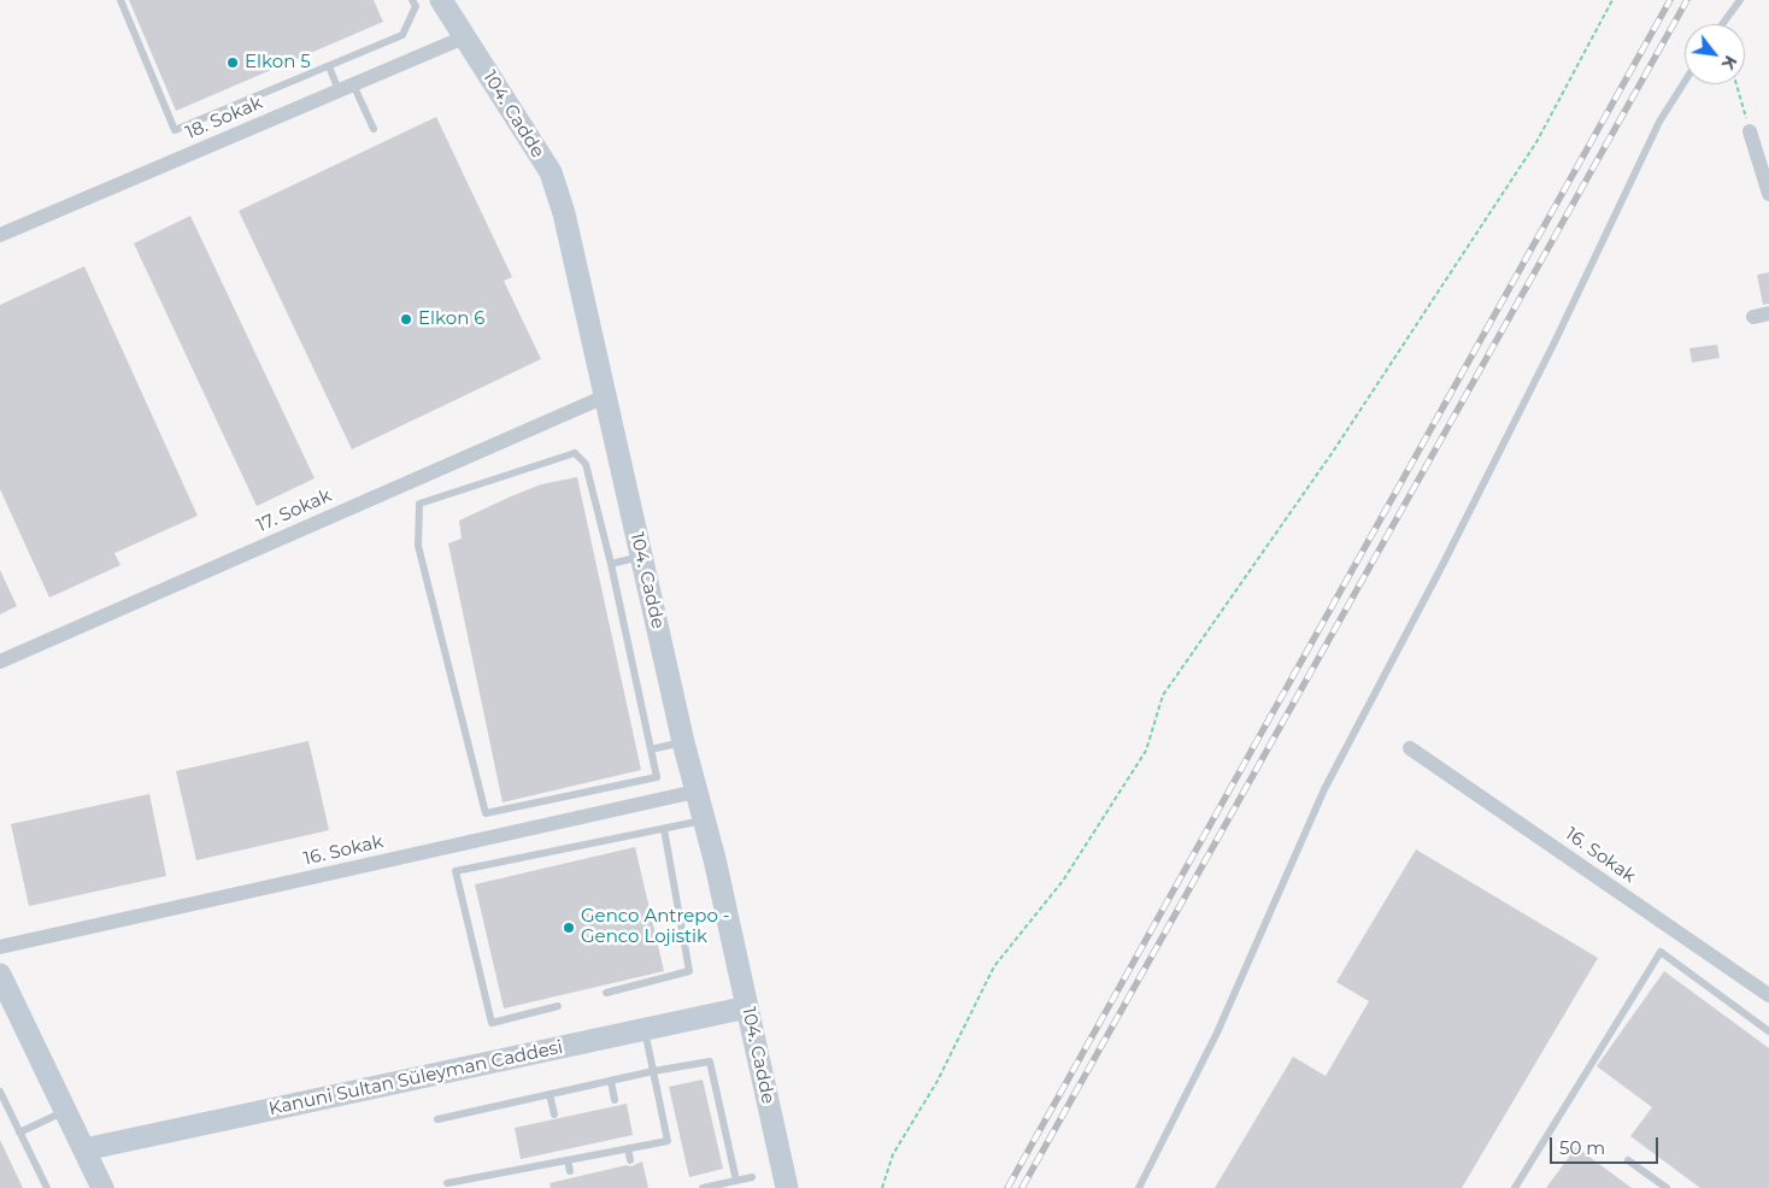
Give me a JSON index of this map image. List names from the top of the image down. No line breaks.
{"streets":{"street":["104. Cadde","18. Sokak","17. Sokak","16. Sokak","Kanuni Sultan Süleyman Caddesi"]},"crossings":[["104. Cadde","18. Sokak"],["104. Cadde","17. Sokak"],["104. Cadde","16. Sokak"],["104. Cadde","Kanuni Sultan Süleyman Caddesi"]],"places":["Elkon 5","Elkon 6","Genco Antrepo - Genco Lojistik"],"scale_bar":"50 m","north":"bottom right"}
